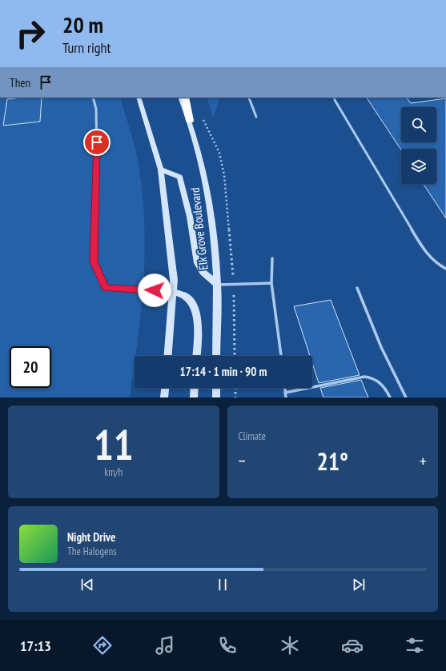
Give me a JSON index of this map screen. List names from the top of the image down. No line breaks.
{"streets":{"main road":["Elk Grove Boulevard"]},"page":{"turn":["20 m","Turn right"],"then":"Then","limit":"20","trip":"17:14 · 1 min · 90 m","tile":[["11","km/h"],"Climate"],"heat":["−","21°","+"],"song":["Night Drive","The Halogens"],"tabs":"17:13"}}
